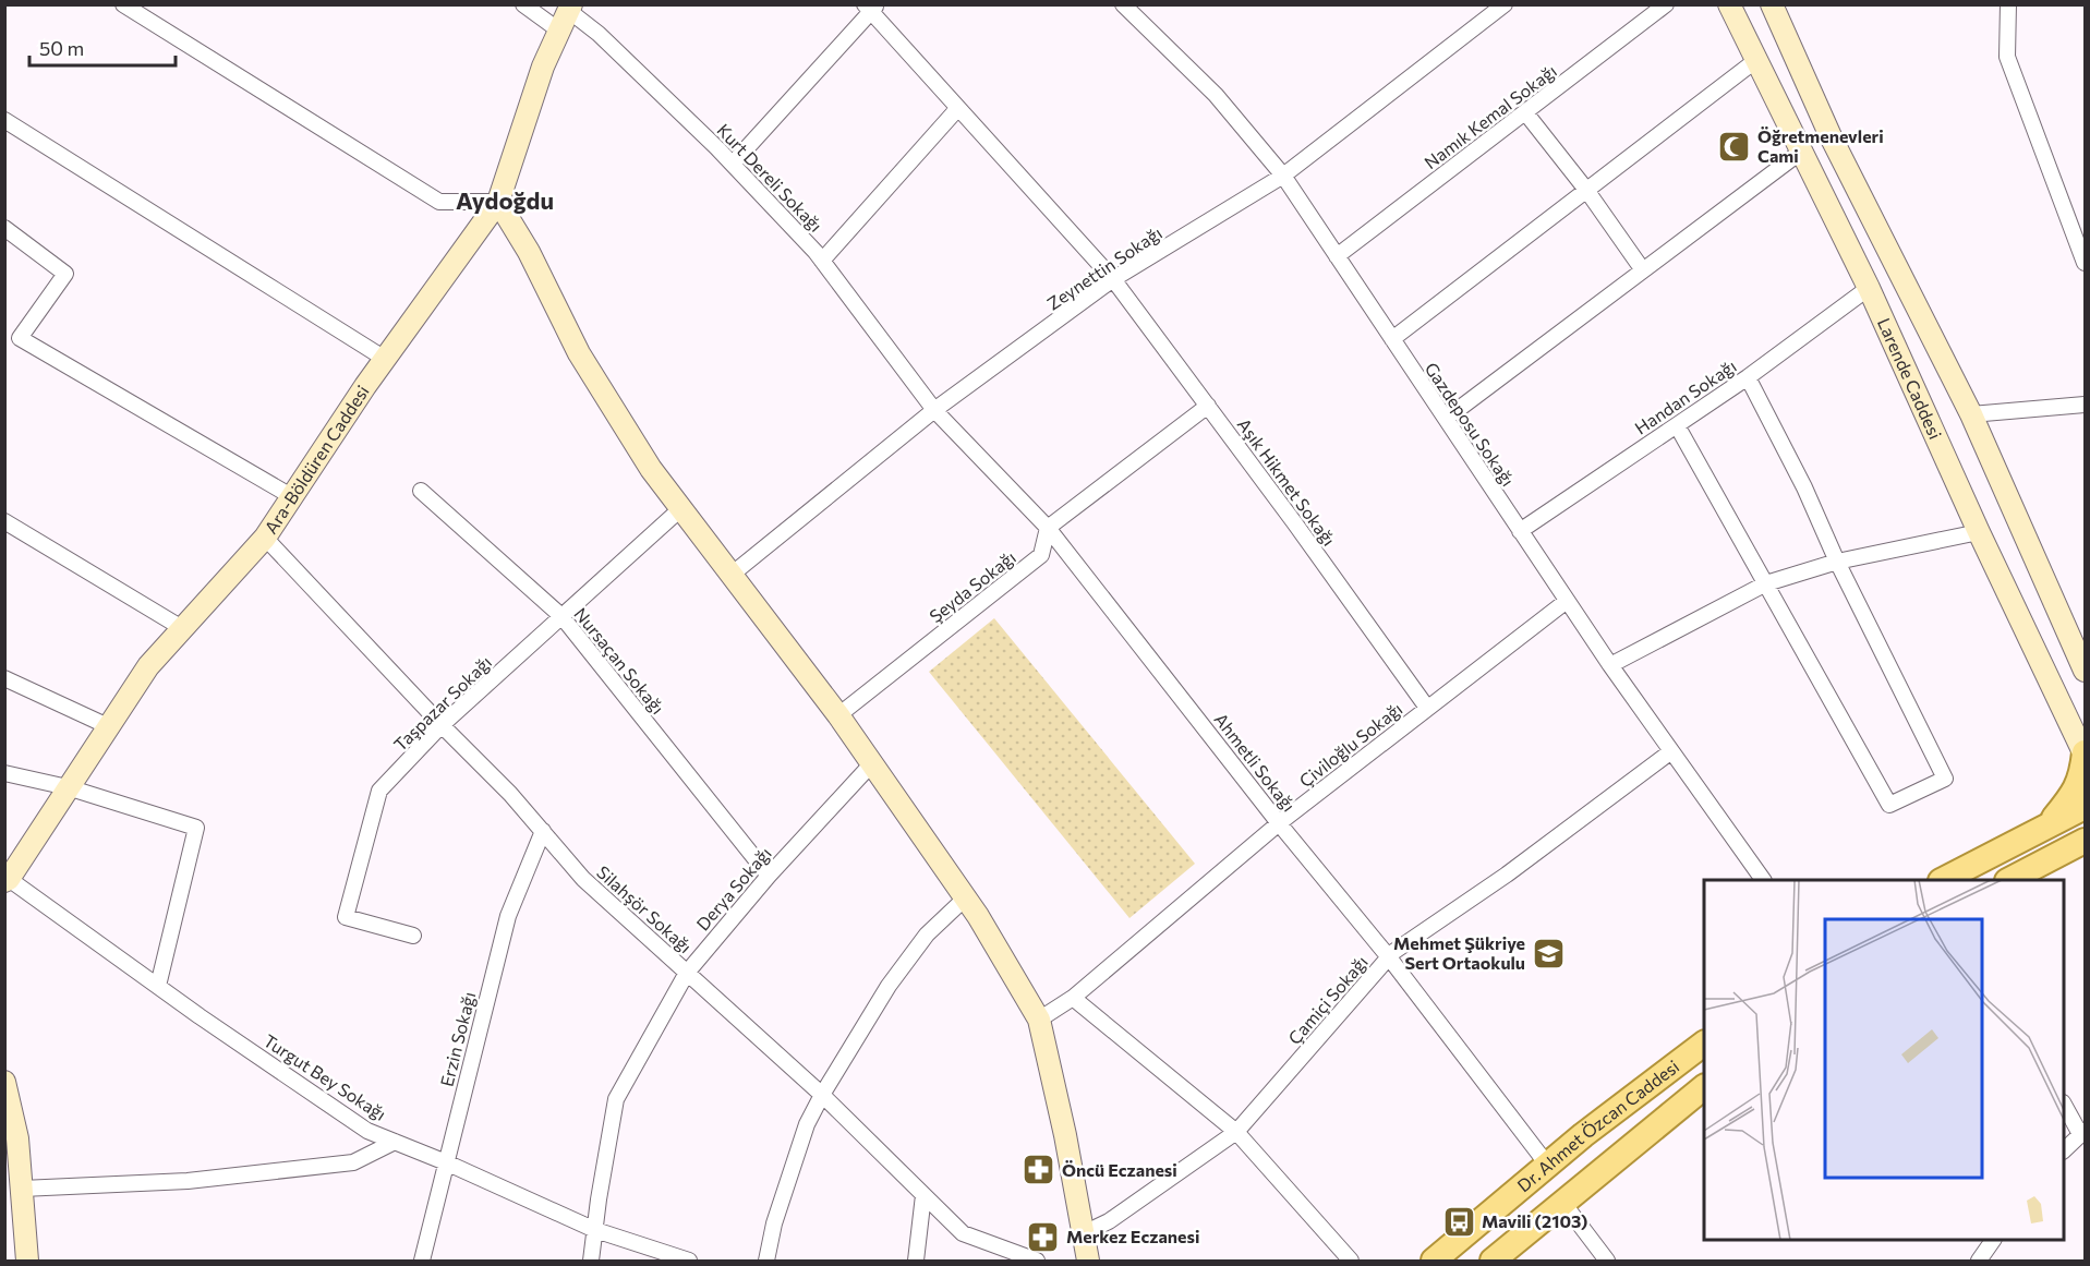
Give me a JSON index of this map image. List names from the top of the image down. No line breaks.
{"streets":{"main road":["Dr. Ahmet Özcan Caddesi"],"street":["Namık Kemal Sokağı","Kurt Dereli Sokağı","Zeynettin Sokağı","Larende Caddesi","Handan Sokağı","Gazdeposu Sokağı","Ara-Böldüren Caddesi","Aşık Hikmet Sokağı","Şeyda Sokağı","Nursaçan Sokağı","Taşpazar Sokağı","Çiviloğlu Sokağı","Ahmetli Sokağı","Derya Sokağı","Silahşör Sokağı","Çamiçi Sokağı","Erzin Sokağı","Turgut Bey Sokağı"]},"crossings":[["Namık Kemal Sokağı","Gazdeposu Sokağı"],["Kurt Dereli Sokağı","Ara-Böldüren Caddesi"],["Kurt Dereli Sokağı","Ahmetli Sokağı"],["Zeynettin Sokağı","Gazdeposu Sokağı"],["Zeynettin Sokağı","Aşık Hikmet Sokağı"],["Zeynettin Sokağı","Ahmetli Sokağı"],["Larende Caddesi","Handan Sokağı"],["Handan Sokağı","Gazdeposu Sokağı"],["Gazdeposu Sokağı","Çiviloğlu Sokağı"],["Gazdeposu Sokağı","Çamiçi Sokağı"],["Ara-Böldüren Caddesi","Silahşör Sokağı"],["Ara-Böldüren Caddesi","Turgut Bey Sokağı"],["Aşık Hikmet Sokağı","Çiviloğlu Sokağı"],["Şeyda Sokağı","Ahmetli Sokağı"],["Nursaçan Sokağı","Taşpazar Sokağı"],["Nursaçan Sokağı","Derya Sokağı"],["Taşpazar Sokağı","Silahşör Sokağı"],["Çiviloğlu Sokağı","Ahmetli Sokağı"],["Ahmetli Sokağı","Çamiçi Sokağı"],["Ahmetli Sokağı","Dr. Ahmet Özcan Caddesi"],["Derya Sokağı","Silahşör Sokağı"],["Derya Sokağı","Turgut Bey Sokağı"],["Silahşör Sokağı","Erzin Sokağı"],["Erzin Sokağı","Turgut Bey Sokağı"]],"districts":["Aydoğdu"],"places":{"mosque":["Öğretmenevleri Cami"],"school or university":["Mehmet Şükriye Sert Ortaokulu"],"pharmacy":["Öncü Eczanesi","Merkez Eczanesi"],"bus stop":["Mavili (2103)"]},"scale_bar":"50 m"}
